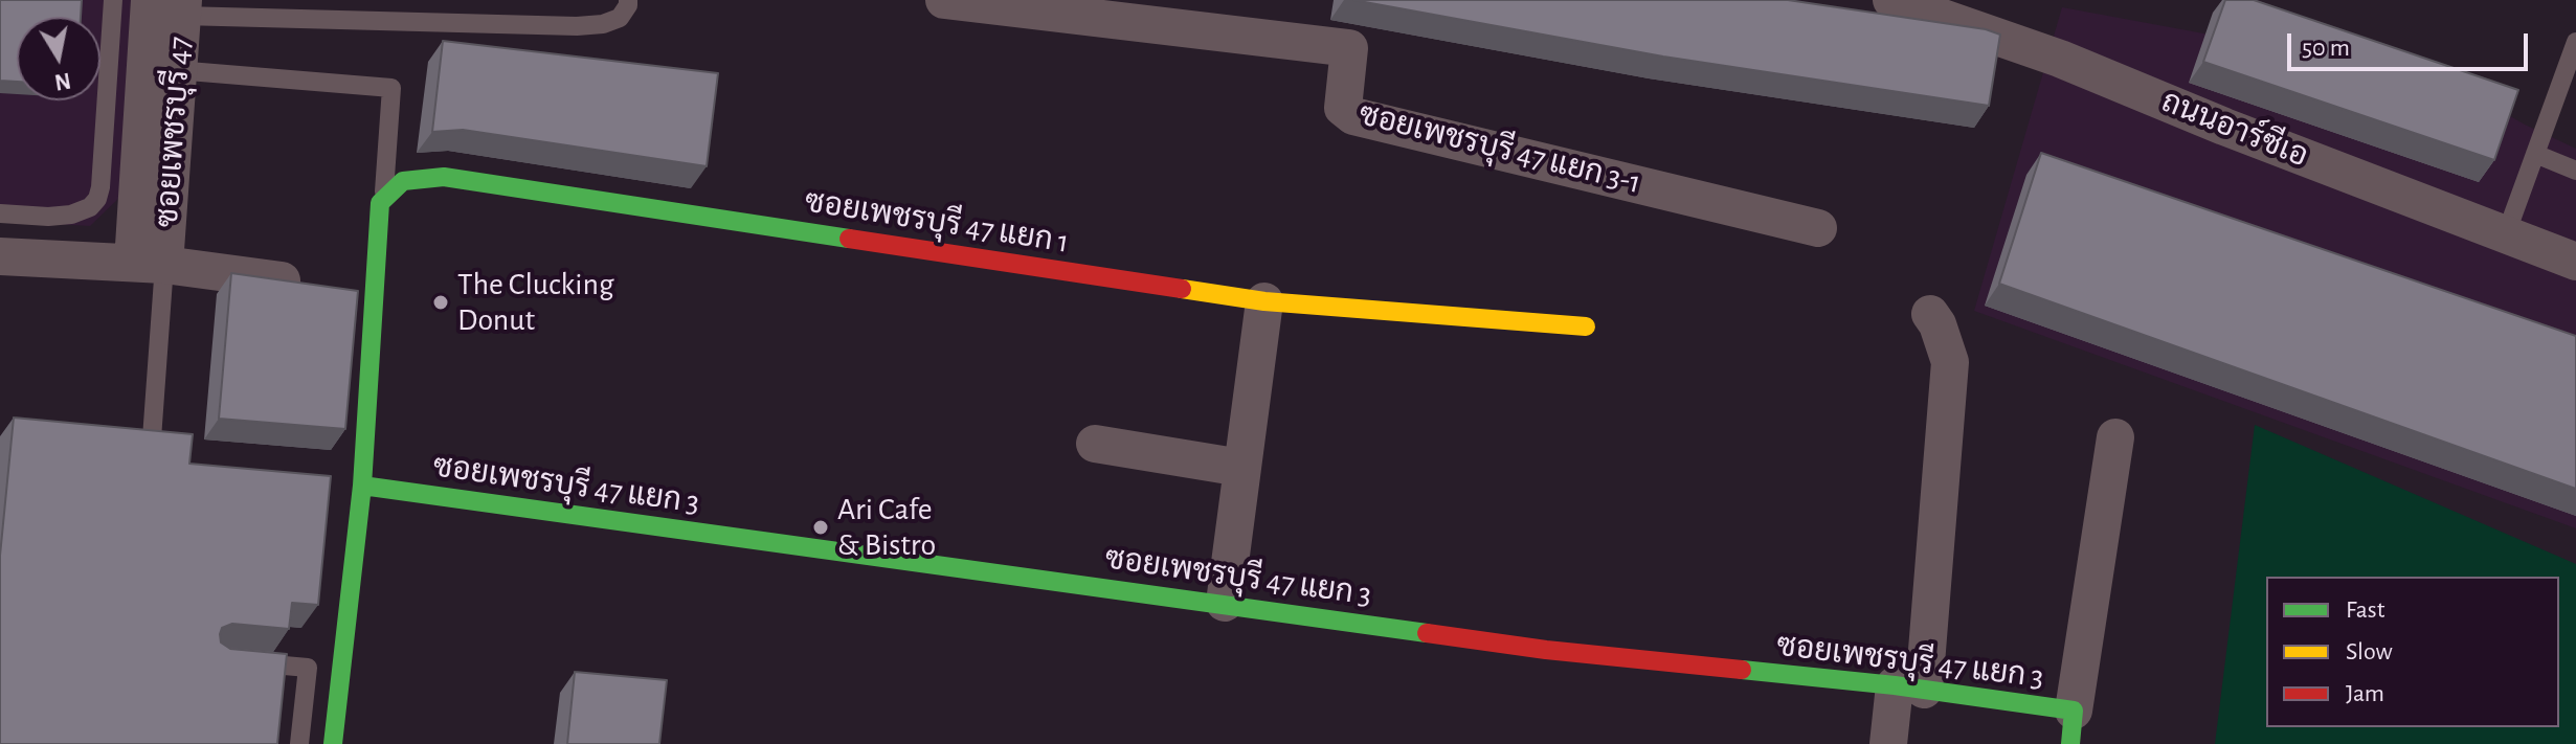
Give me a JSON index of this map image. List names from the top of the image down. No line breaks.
{"streets":{"street":["ถนนอาร์ซีเอ","ซอยเพชรบุรี 47","ซอยเพชรบุรี 47 แยก 3-1","ซอยเพชรบุรี 47 แยก 1","ซอยเพชรบุรี 47 แยก 3"]},"places":["The Clucking Donut","Ari Cafe & Bistro"],"legend":["Fast","Slow","Jam"],"scale_bar":"50 m","north":"bottom"}
